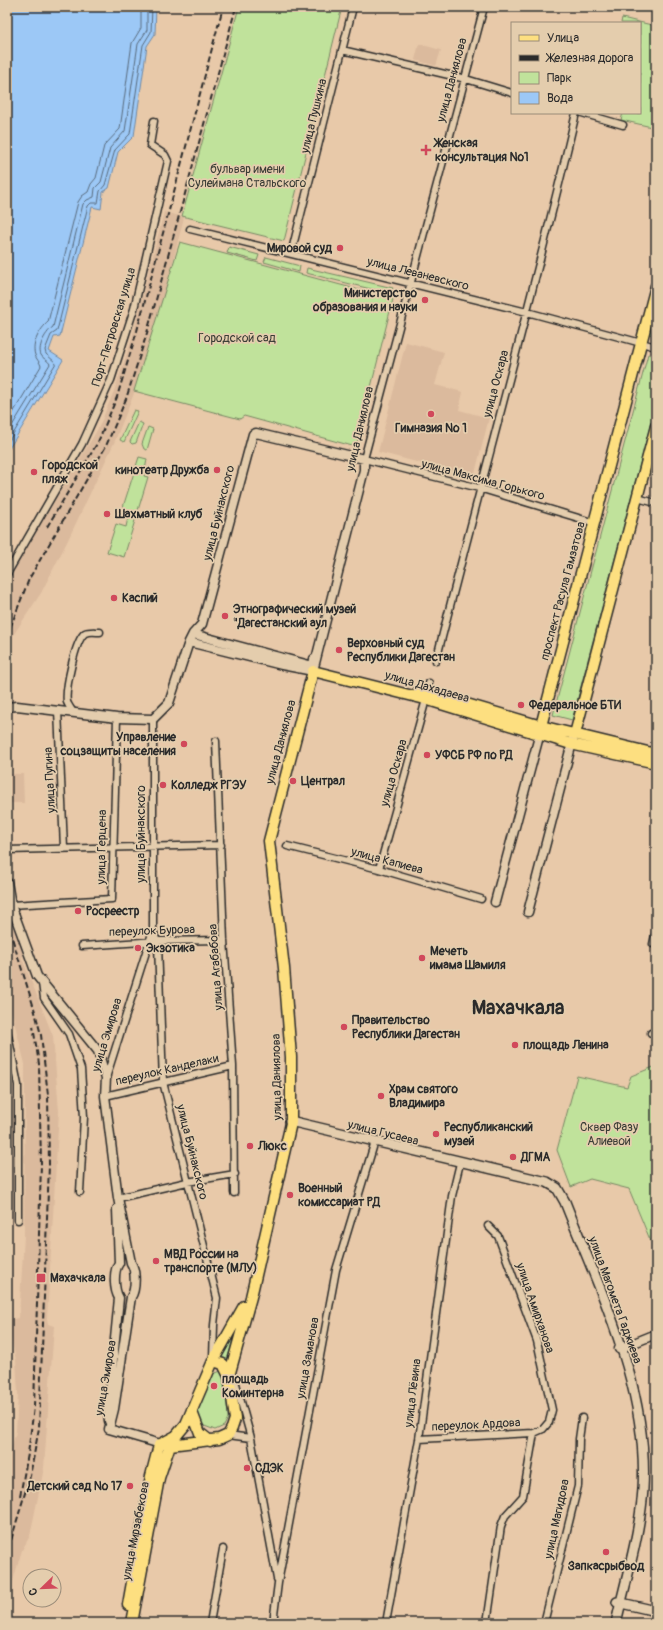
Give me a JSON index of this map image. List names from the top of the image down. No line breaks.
{"streets":{"main road":["улица Даниялова","проспект Расула Гамзатова","улица Дахадаева","улица Гусаева","улица Магомета Гаджиева","улица Мирзабекова"],"street":["улица Пушкина","улица Леваневского","Порт-Петровская улица","улица Оскара","улица Максима Горького","улица Буйнакского","улица Пугина","улица Герцена","улица Капиева","переулок Бурова","улица Агабабова","улица Эмирова","переулок Канделаки","улица Амирханова","улица Заманова","улица Лёвина","переулок Ардова","улица Магидова"]},"crossings":[["улица Даниялова","улица Леваневского"],["улица Даниялова","улица Максима Горького"],["улица Даниялова","улица Буйнакского"],["улица Даниялова","улица Дахадаева"],["улица Даниялова","улица Гусаева"],["улица Даниялова","улица Заманова"],["улица Даниялова","улица Мирзабекова"],["улица Пушкина","улица Леваневского"],["улица Леваневского","улица Оскара"],["улица Леваневского","проспект Расула Гамзатова"],["улица Оскара","улица Максима Горького"],["улица Оскара","улица Дахадаева"],["улица Оскара","улица Капиева"],["улица Максима Горького","улица Буйнакского"],["улица Максима Горького","проспект Расула Гамзатова"],["улица Буйнакского","улица Дахадаева"],["улица Буйнакского","переулок Бурова"],["улица Буйнакского","улица Эмирова"],["улица Буйнакского","переулок Канделаки"],["проспект Расула Гамзатова","улица Дахадаева"],["переулок Бурова","улица Агабабова"],["переулок Бурова","улица Эмирова"],["улица Агабабова","переулок Канделаки"],["улица Эмирова","переулок Канделаки"],["улица Гусаева","улица Магомета Гаджиева"],["улица Гусаева","улица Заманова"],["улица Гусаева","улица Лёвина"],["улица Амирханова","переулок Ардова"],["улица Лёвина","переулок Ардова"]],"districts":["Махачкала"],"parks":["бульвар имени Сулеймана Стальского","Городской сад","Сквер Фазу Алиевой"],"places":{"health":["Женская консультация №1"],"other":["Мировой суд","Министерство образования и науки","Гимназия № 1","кинотеатр Дружба","Городской пляж","Шахматный клуб","Каспий","Этнографический музей \"Дагестанский аул","Верховный суд Республики Дагестан","Федеральное БТИ","Управление соцзащиты населения","УФСБ РФ по РД","Централ","Колледж РГЭУ","Росреестр","Экзотика","Мечеть имама Шамиля","Правительство Республики Дагестан","площадь Ленина","Храм святого Владимира","Республиканский музей","Люкс","ДГМА","Военный комиссариат РД","МВД России на транспорте (МЛУ)","площадь Коминтерна","СДЭК","Детский сад № 17","Запкасрыбвод"],"transit":["Махачкала"]},"legend":["Улица","Железная дорога","Парк","Вода"],"north":"bottom left"}
